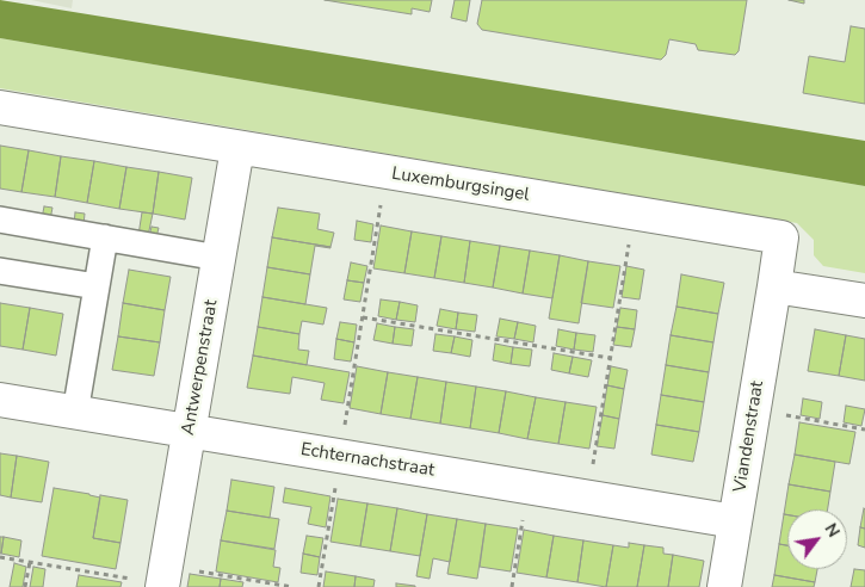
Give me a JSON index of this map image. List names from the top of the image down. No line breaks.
{"streets":{"street":["Luxemburgsingel","Antwerpenstraat","Viandenstraat","Echternachstraat"]},"crossings":[["Luxemburgsingel","Antwerpenstraat"],["Luxemburgsingel","Viandenstraat"],["Antwerpenstraat","Echternachstraat"],["Viandenstraat","Echternachstraat"]],"north":"top right"}
